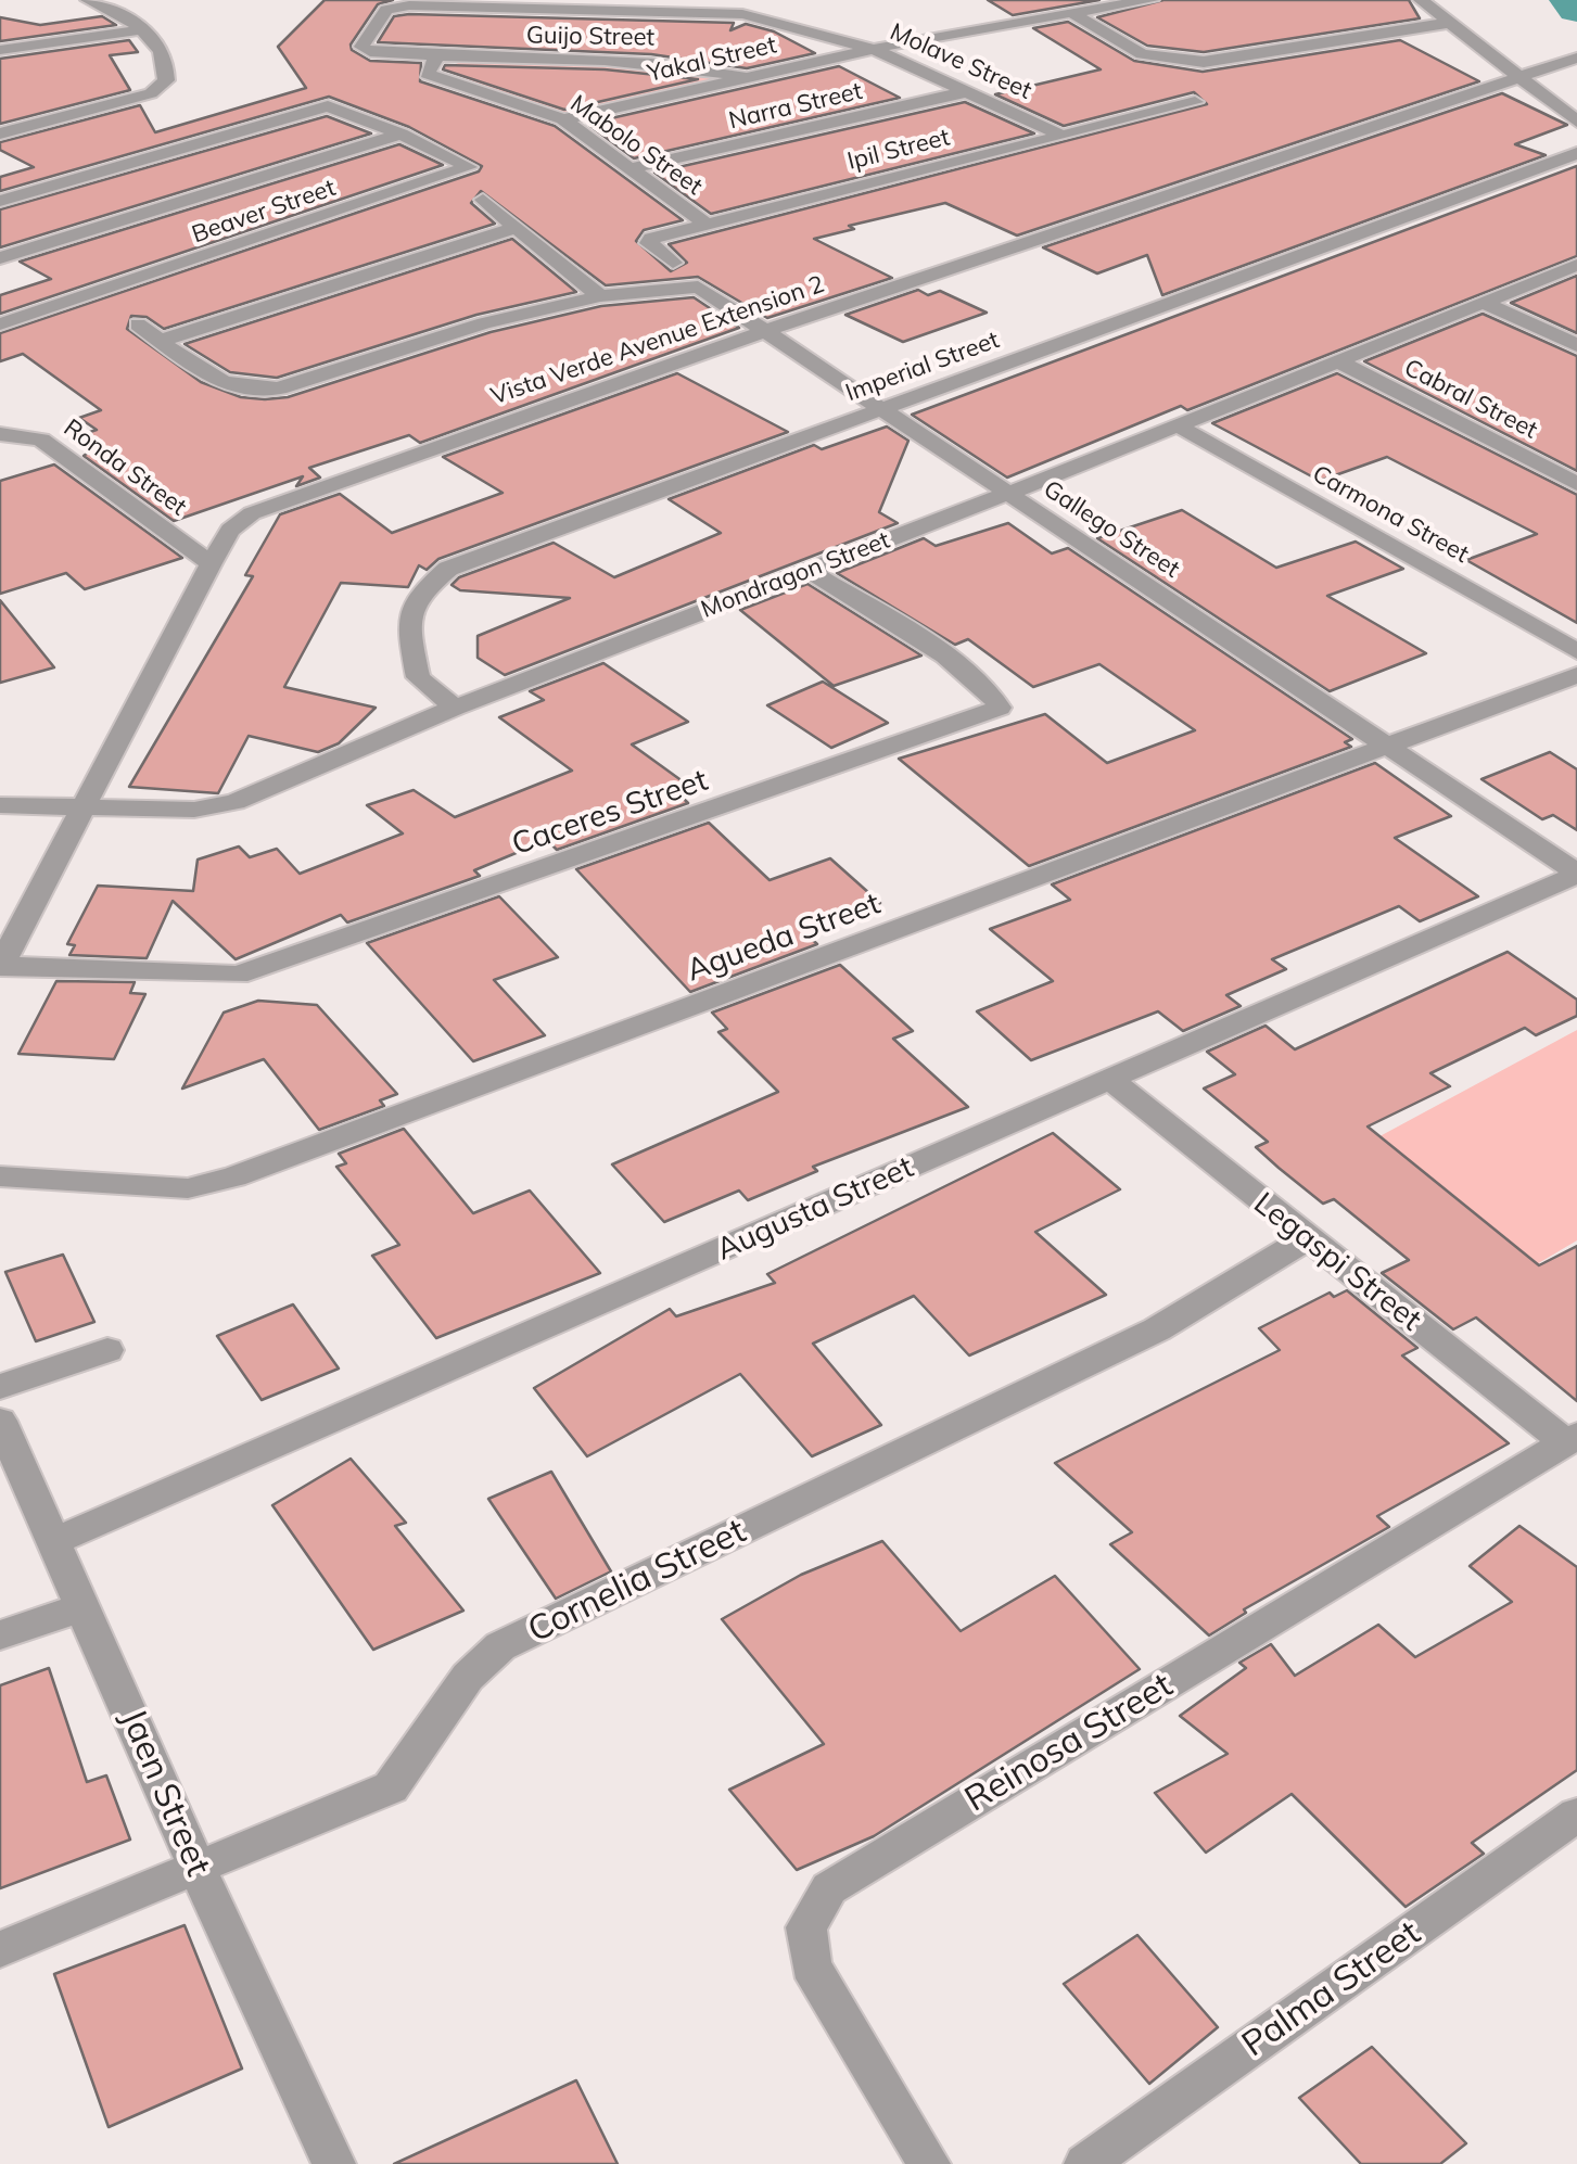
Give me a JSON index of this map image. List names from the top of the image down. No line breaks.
{"streets":{"street":["Guijo Street","Yakal Street","Molave Street","Narra Street","Mabolo Street","Ipil Street","Beaver Street","Vista Verde Avenue Extension 2","Imperial Street","Cabral Street","Ronda Street","Carmona Street","Gallego Street","Mondragon Street","Caceres Street","Agueda Street","Augusta Street","Legaspi Street","Cornelia Street","Reinosa Street","Jaen Street","Palma Street"]},"crossings":[["Guijo Street","Yakal Street"],["Guijo Street","Molave Street"],["Guijo Street","Mabolo Street"],["Yakal Street","Molave Street"],["Yakal Street","Mabolo Street"],["Molave Street","Narra Street"],["Molave Street","Mabolo Street"],["Molave Street","Ipil Street"],["Narra Street","Mabolo Street"],["Mabolo Street","Ipil Street"],["Vista Verde Avenue Extension 2","Ronda Street"],["Vista Verde Avenue Extension 2","Gallego Street"],["Vista Verde Avenue Extension 2","Mondragon Street"],["Vista Verde Avenue Extension 2","Caceres Street"],["Imperial Street","Gallego Street"],["Imperial Street","Mondragon Street"],["Cabral Street","Mondragon Street"],["Carmona Street","Mondragon Street"],["Gallego Street","Mondragon Street"],["Gallego Street","Agueda Street"],["Gallego Street","Augusta Street"],["Mondragon Street","Caceres Street"],["Augusta Street","Legaspi Street"],["Augusta Street","Jaen Street"],["Legaspi Street","Cornelia Street"],["Legaspi Street","Reinosa Street"],["Cornelia Street","Jaen Street"]]}
